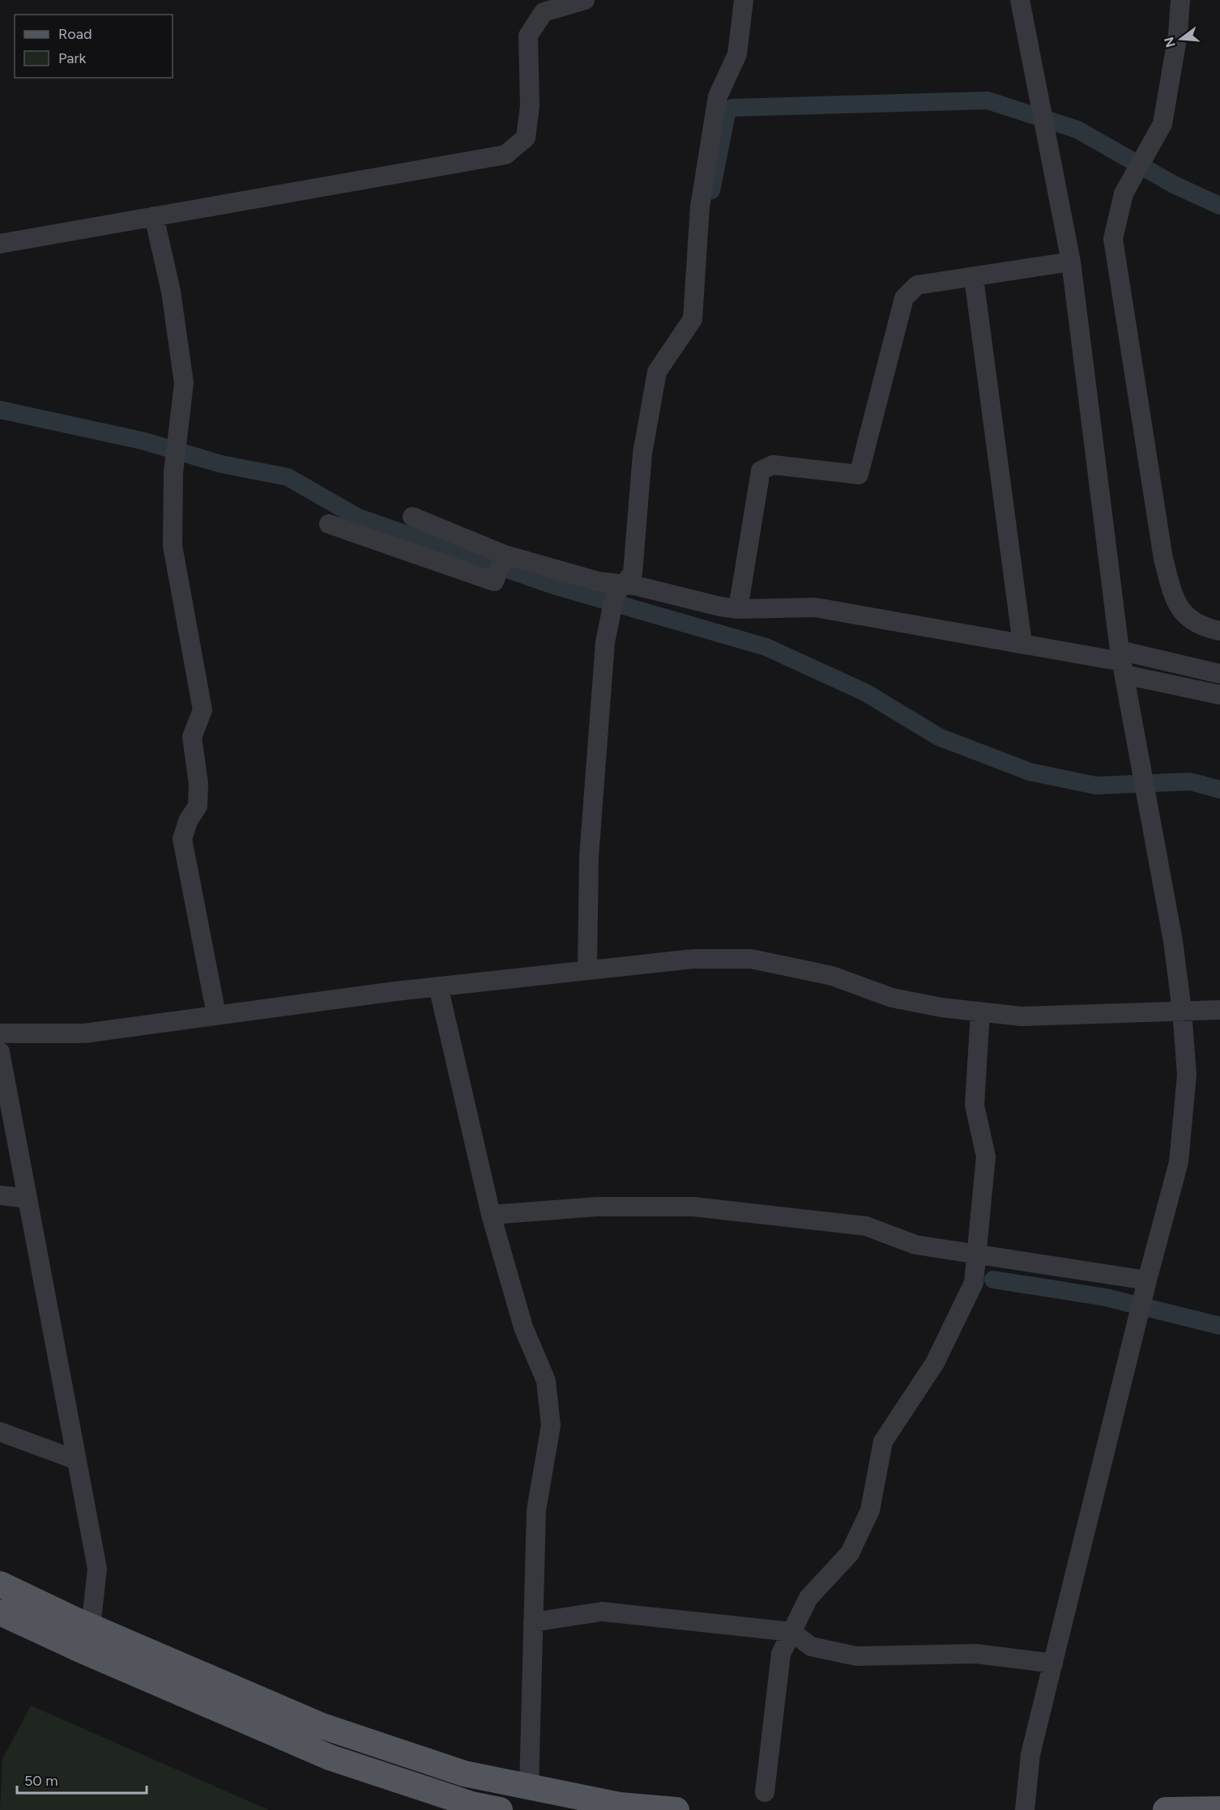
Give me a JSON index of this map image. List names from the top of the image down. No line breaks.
{"legend":["Road","Park"],"scale_bar":"50 m","north":"left"}
